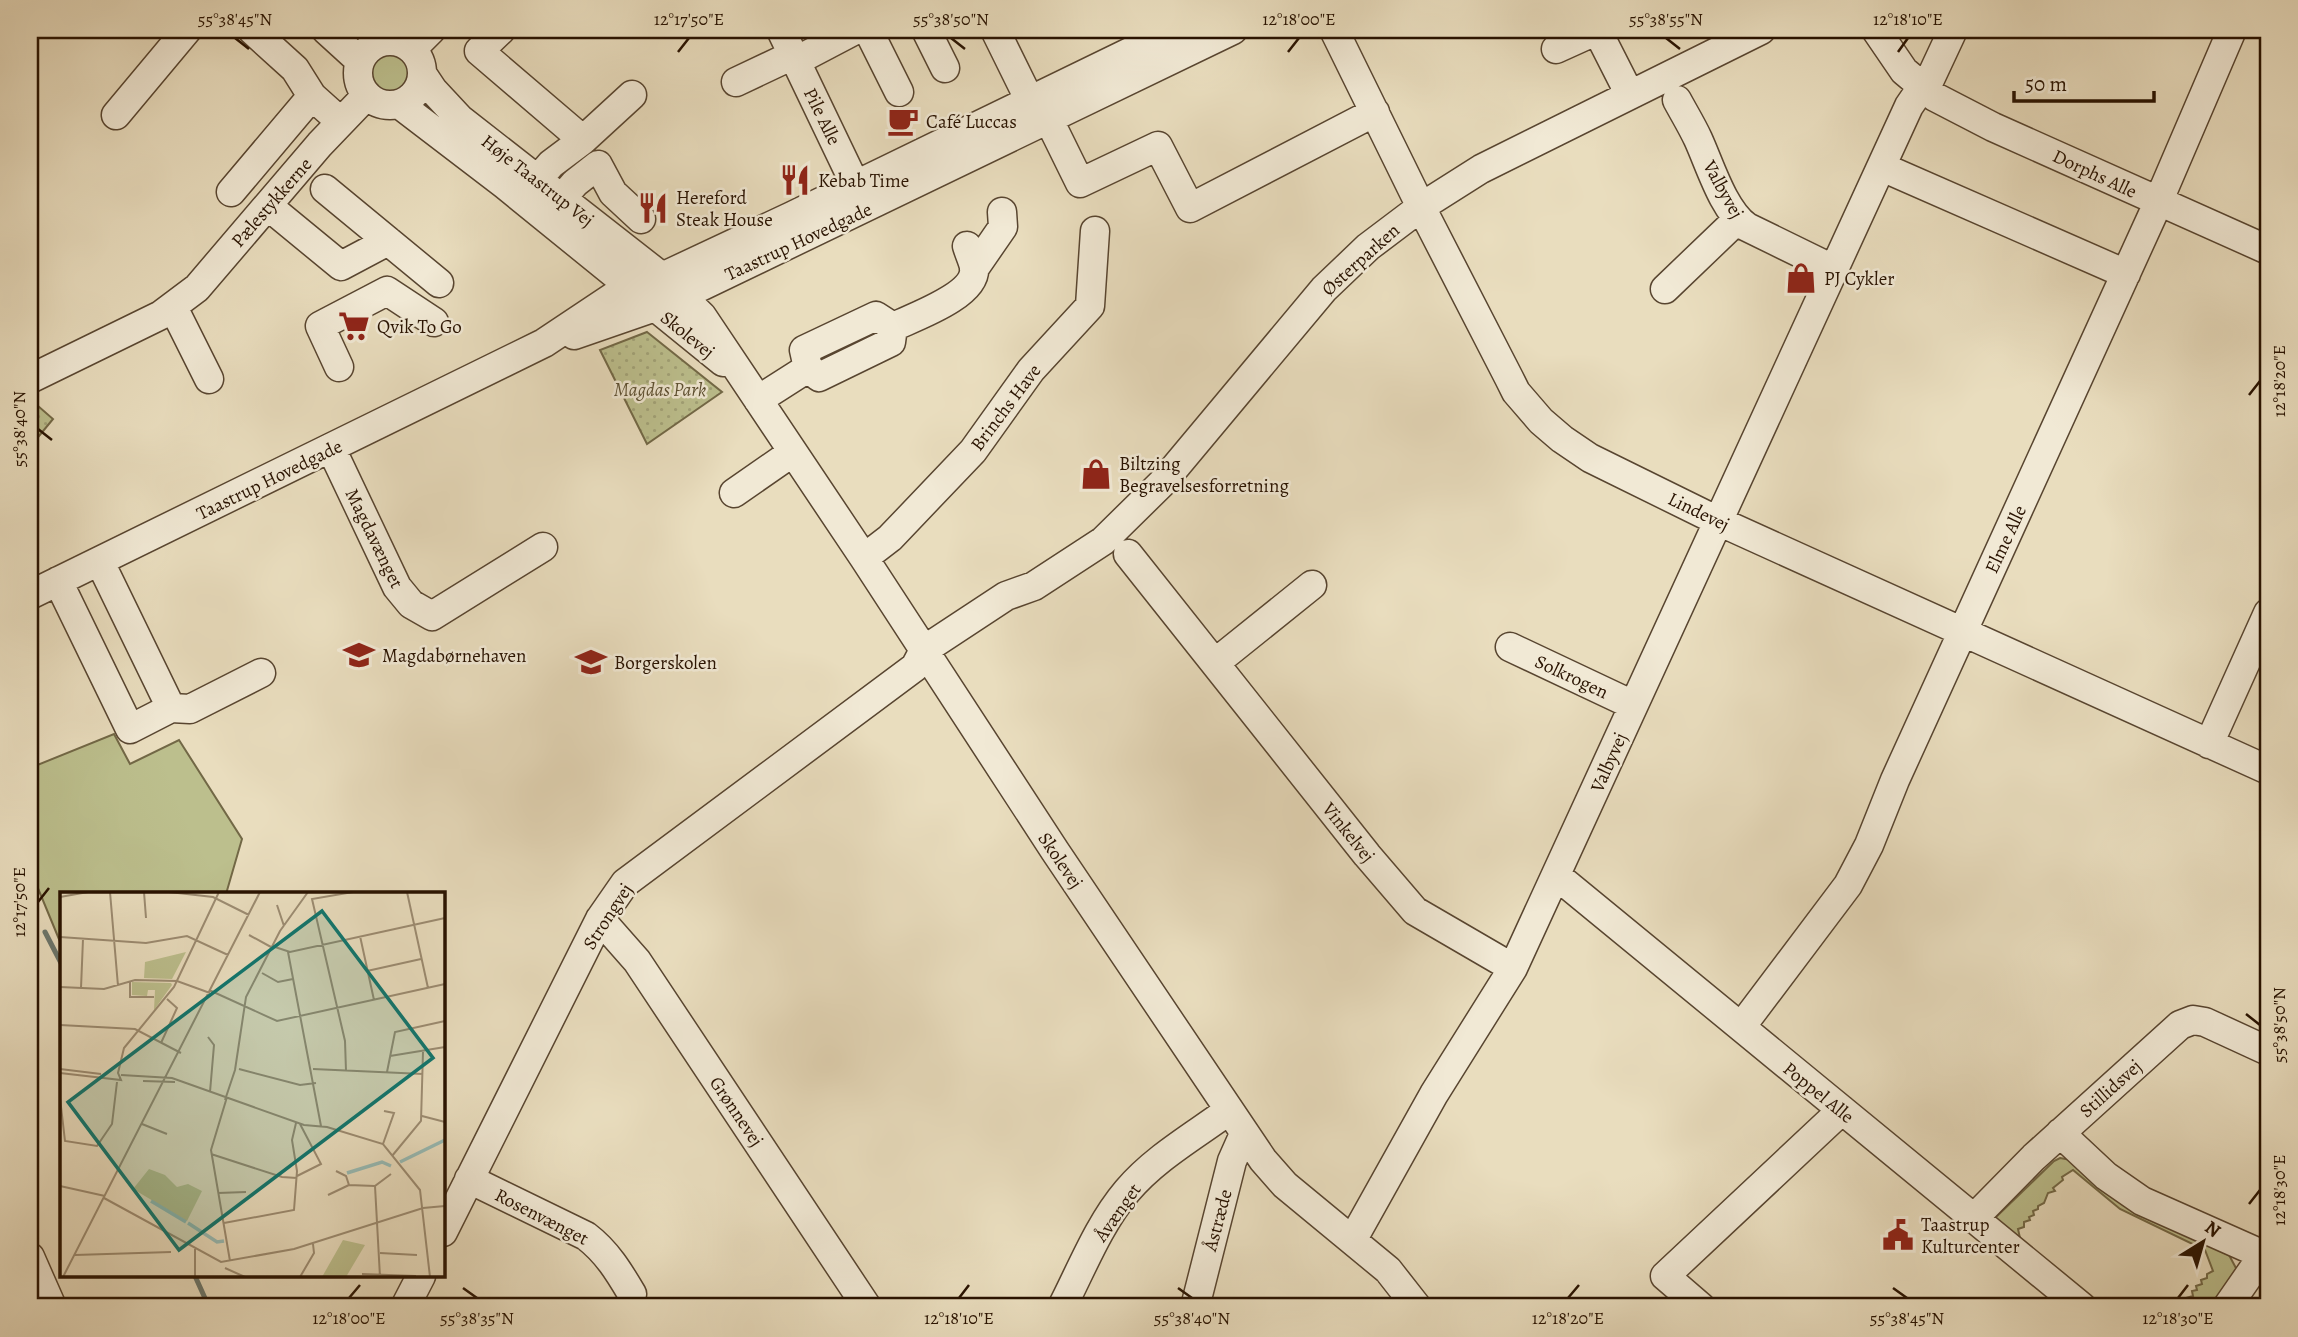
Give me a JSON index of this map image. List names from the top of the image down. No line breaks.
{"streets":{"street":["Pile Alle","Dorphs Alle","Høje Taastrup Vej","Valbyvej","Pælestykkerne","Taastrup Hovedgade","Østerparken","Skolevej","Brinchs Have","Lindevej","Magdavænget","Elme Alle","Solkrogen","Vinkelvej","Strongvej","Stillidsvej","Poppel Alle","Grønnevej","Åvænget","Rosenvænget","Åstræde"]},"crossings":[["Pile Alle","Taastrup Hovedgade"],["Dorphs Alle","Valbyvej"],["Dorphs Alle","Elme Alle"],["Høje Taastrup Vej","Taastrup Hovedgade"],["Høje Taastrup Vej","Skolevej"],["Valbyvej","Skolevej"],["Valbyvej","Lindevej"],["Valbyvej","Solkrogen"],["Valbyvej","Vinkelvej"],["Valbyvej","Poppel Alle"],["Taastrup Hovedgade","Skolevej"],["Taastrup Hovedgade","Magdavænget"],["Østerparken","Skolevej"],["Østerparken","Lindevej"],["Østerparken","Strongvej"],["Skolevej","Brinchs Have"],["Skolevej","Strongvej"],["Skolevej","Åvænget"],["Skolevej","Åstræde"],["Lindevej","Elme Alle"],["Elme Alle","Poppel Alle"],["Strongvej","Grønnevej"],["Strongvej","Rosenvænget"],["Stillidsvej","Poppel Alle"],["Åvænget","Åstræde"]],"parks":["Magdas Park"],"places":{"cafe":["Café Luccas"],"restaurant":["Kebab Time","Hereford Steak House"],"shop":["PJ Cykler","Biltzing Begravelsesforretning"],"supermarket":["Qvik To Go"],"school or university":["Magdabørnehaven","Borgerskolen"],"public building":["Taastrup Kulturcenter"]},"scale_bar":"50 m","north":"top right","coordinates":["55°38'45\"N","12°17'50\"E","55°38'50\"N","12°18'00\"E","55°38'55\"N","12°18'10\"E","12°18'20\"E","55°38'40\"N","12°18'30\"E","55°38'35\"N"]}
